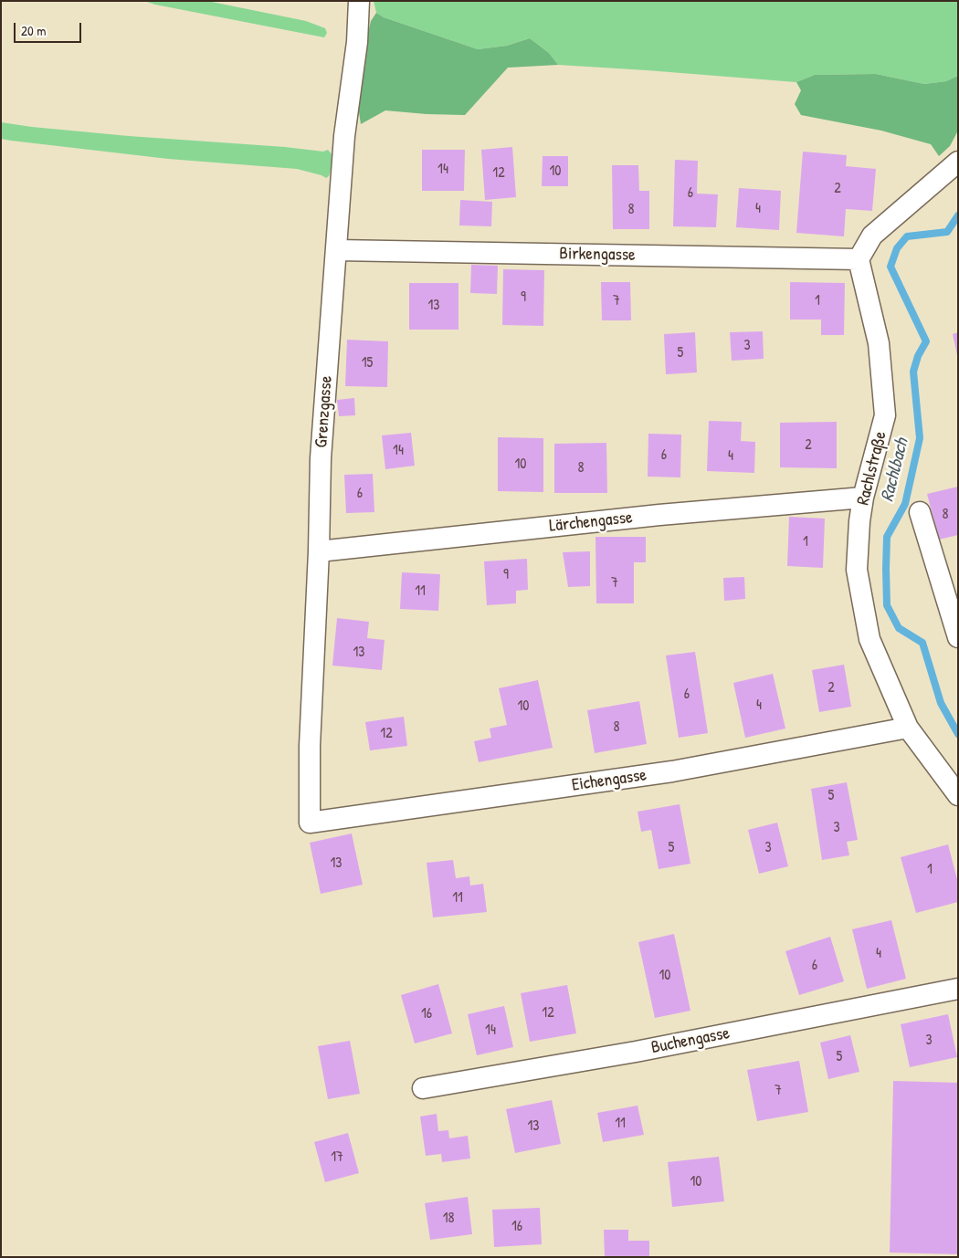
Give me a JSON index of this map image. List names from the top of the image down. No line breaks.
{"streets":{"street":["Birkengasse","Grenzgasse","Rachlstraße","Lärchengasse","Eichengasse","Buchengasse"]},"crossings":[["Birkengasse","Grenzgasse"],["Birkengasse","Rachlstraße"],["Grenzgasse","Lärchengasse"],["Grenzgasse","Eichengasse"],["Rachlstraße","Lärchengasse"],["Rachlstraße","Eichengasse"]],"water":["Rachlbach"],"house_numbers":["14","10","12","2","6","4","8","9","7","1","13","3","5","15","2","14","6","4","10","8","6","8","1","9","7","11","13","2","6","4","10","8","12","5","3","5","3","13","1","11","4","6","10","12","16","14","3","5","7","11","13","17","10","18","16"],"scale_bar":"20 m"}
